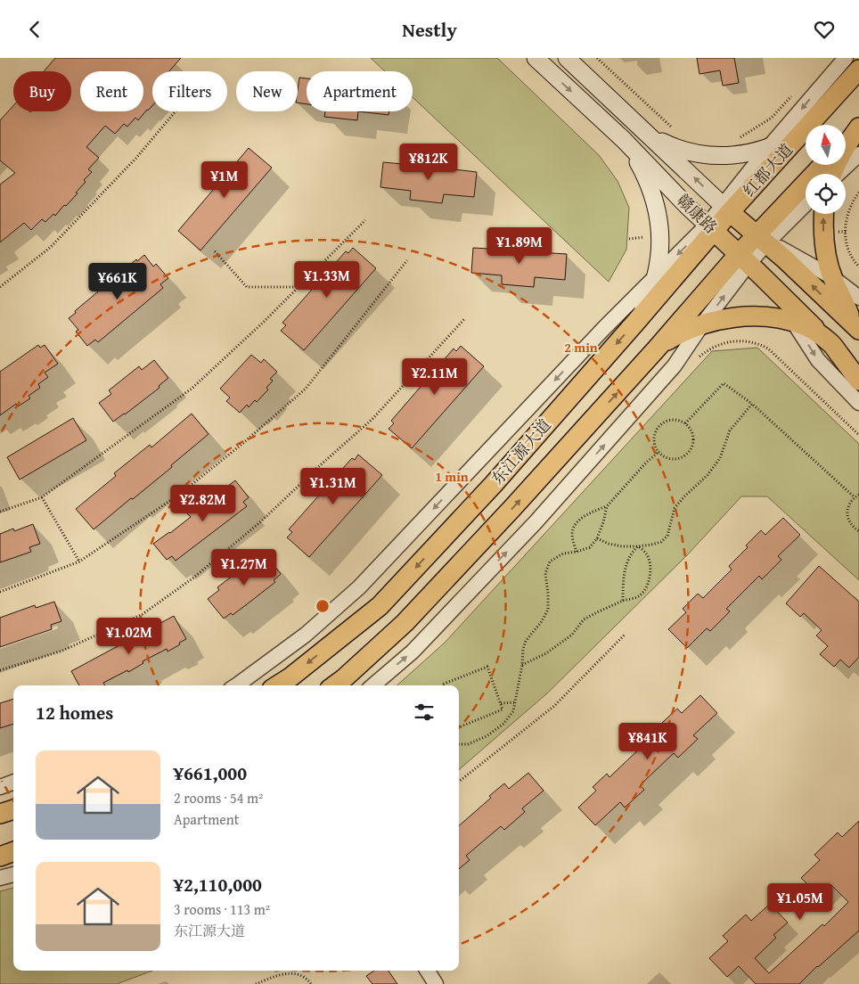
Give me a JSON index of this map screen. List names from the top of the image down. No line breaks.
{"streets":{"main road":["红都大道","赣康路","东江源大道"]},"crossings":[["红都大道","赣康路"],["红都大道","东江源大道"],["赣康路","东江源大道"]],"north":"top","page":{"header":"Nestly","chip":["Buy","Rent","Filters","New","Apartment"],"price":["¥812K","¥1M","¥1.89M","¥1.33M","¥661K","¥2.11M","¥1.31M","¥2.82M","¥1.27M","¥1.02M","¥841K","¥1.05M"],"heading":"12 homes","list":[{"name":"¥661,000","note":"2 rooms · 54 m² · Apartment"},{"name":"¥2,110,000","note":"3 rooms · 113 m² · 东江源大道"}]},"rings":["2 min","1 min"]}
